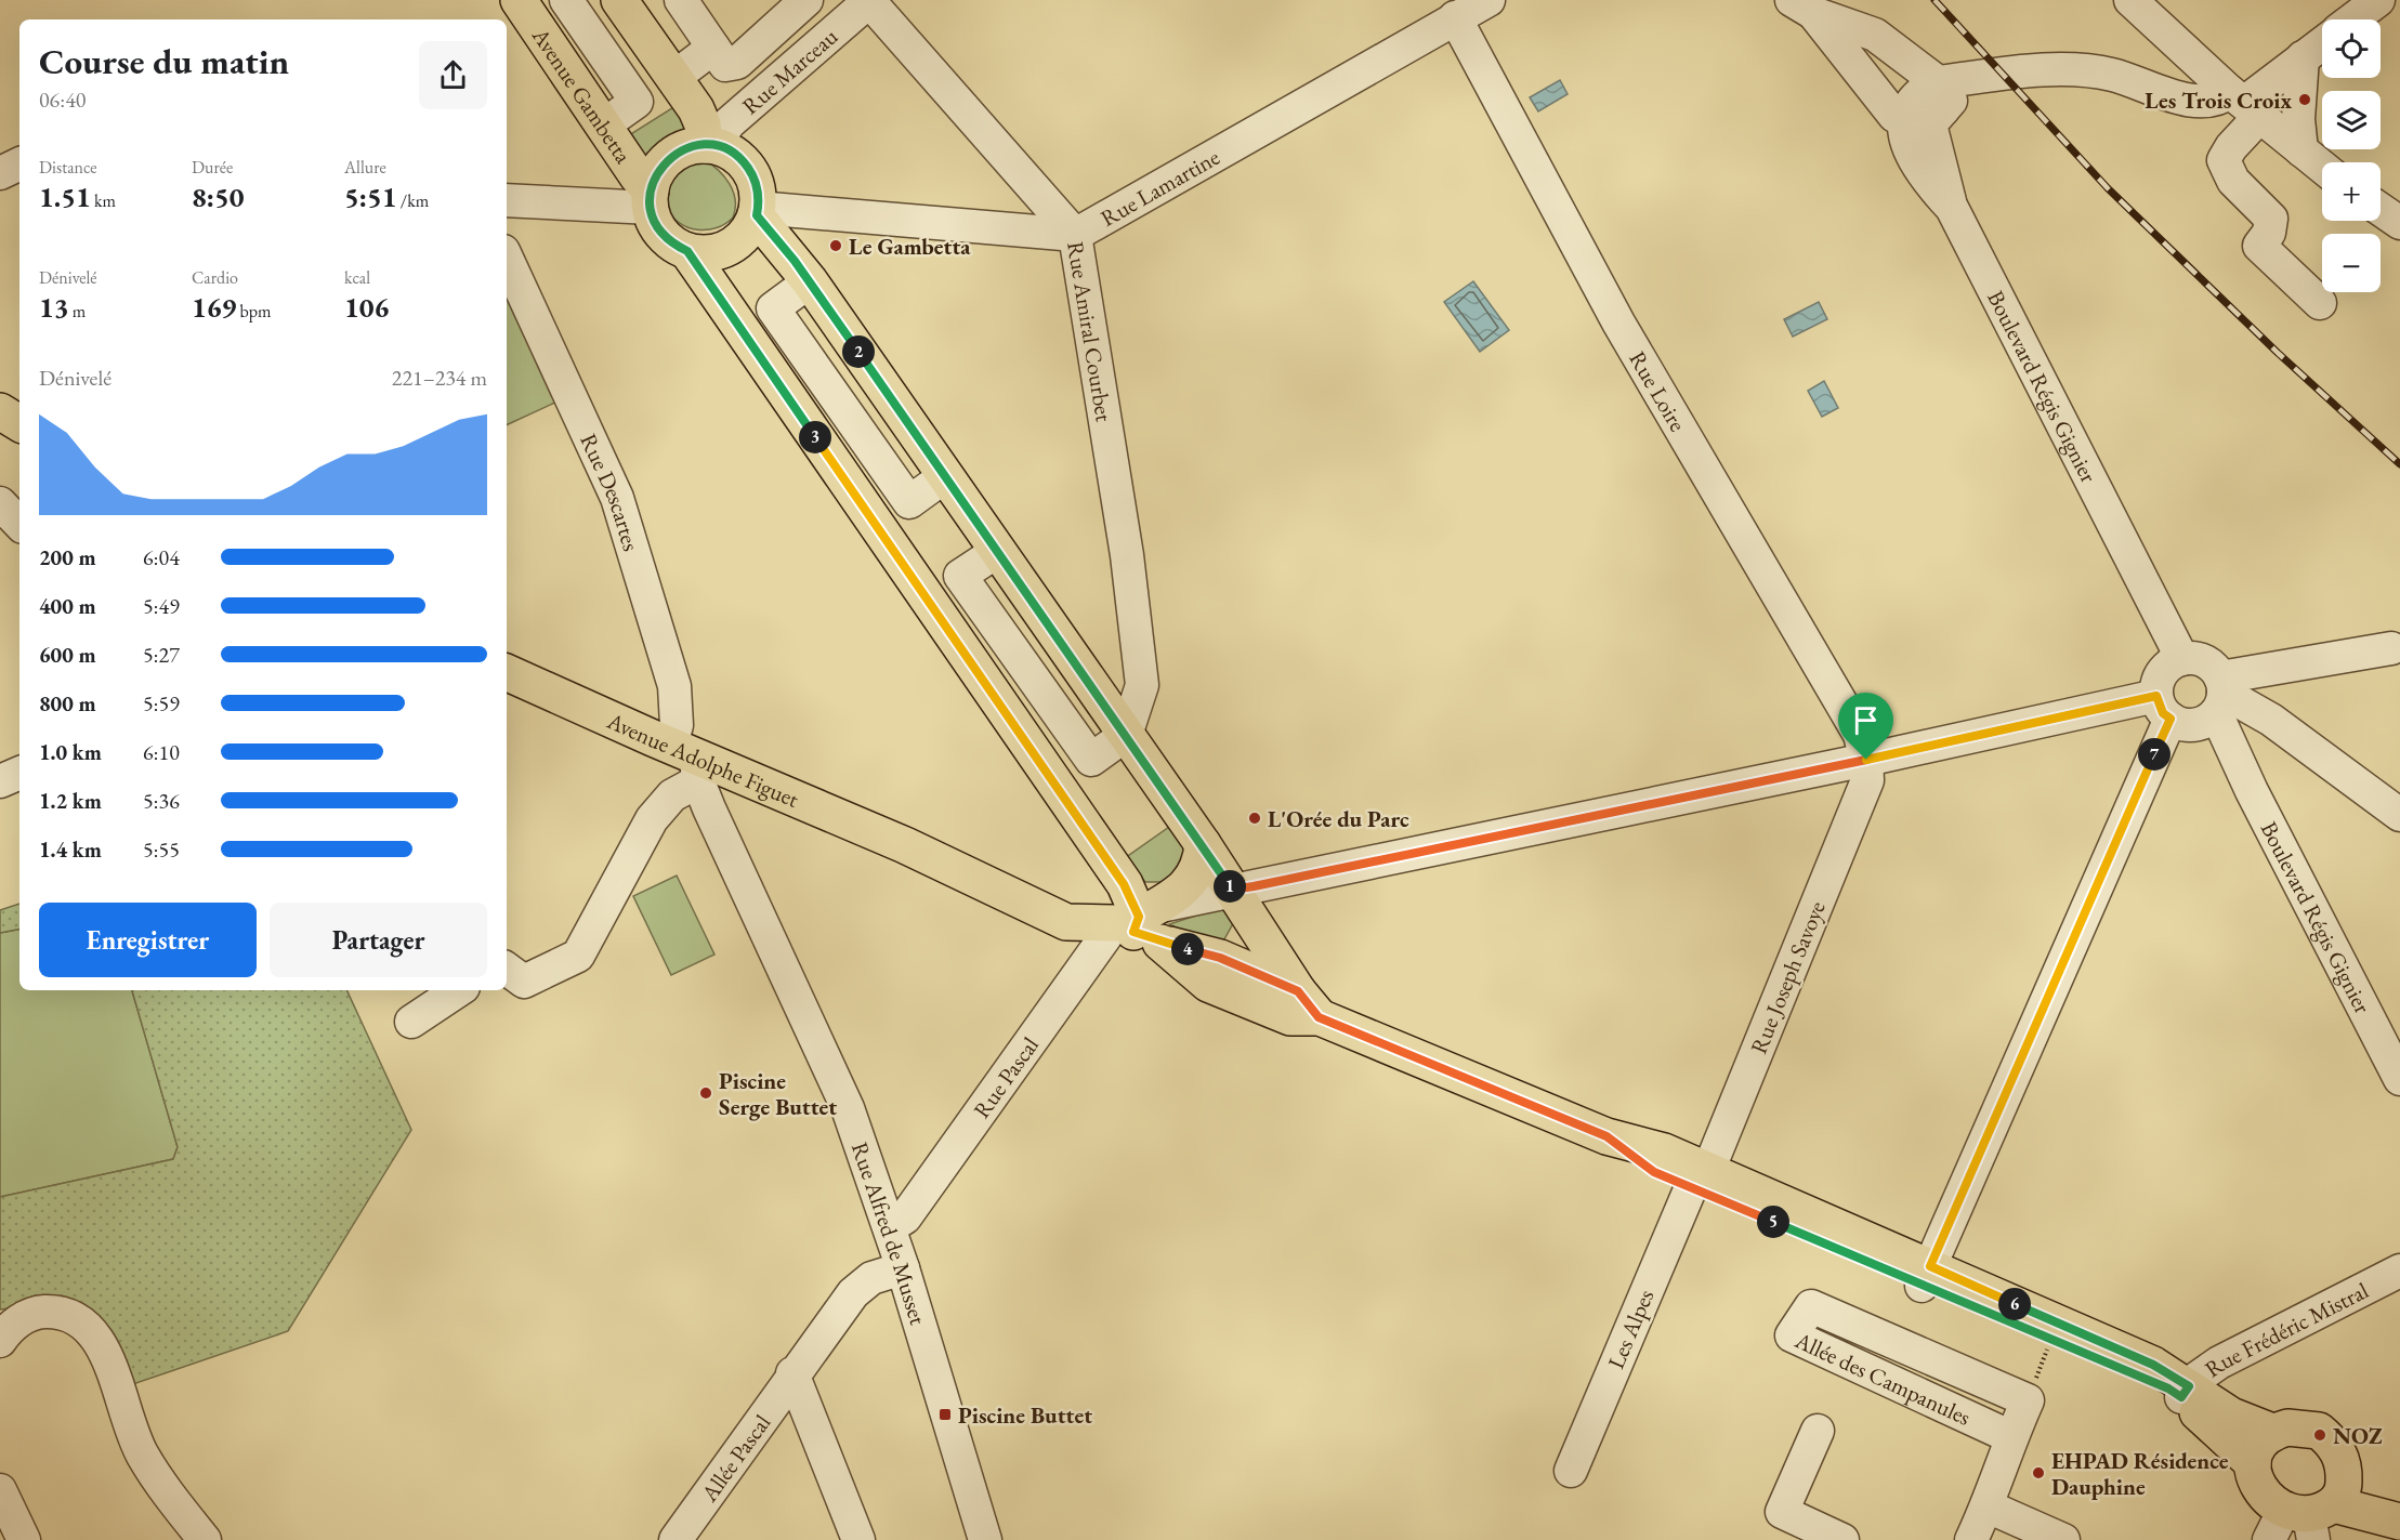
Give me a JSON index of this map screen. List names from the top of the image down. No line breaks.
{"streets":{"main road":["Avenue Gambetta","Avenue Adolphe Figuet"],"street":["Rue Marceau","Rue Lamartine","Rue Amiral Courbet","Boulevard Régis Gignier","Rue Loire","Rue Descartes","Rue Joseph Savoye","Rue Pascal","Rue Alfred de Musset","Les Alpes","Rue Frédéric Mistral","Allée des Campanules","Allée Pascal"]},"crossings":[["Rue Marceau","Avenue Gambetta"],["Rue Marceau","Rue Lamartine"],["Rue Marceau","Rue Amiral Courbet"],["Avenue Gambetta","Rue Lamartine"],["Avenue Gambetta","Avenue Adolphe Figuet"],["Avenue Gambetta","Rue Pascal"],["Rue Lamartine","Rue Amiral Courbet"],["Rue Lamartine","Rue Loire"],["Rue Loire","Rue Joseph Savoye"],["Rue Descartes","Avenue Adolphe Figuet"],["Rue Descartes","Rue Alfred de Musset"],["Avenue Adolphe Figuet","Rue Joseph Savoye"],["Avenue Adolphe Figuet","Rue Pascal"],["Avenue Adolphe Figuet","Rue Alfred de Musset"],["Avenue Adolphe Figuet","Les Alpes"],["Rue Joseph Savoye","Les Alpes"],["Rue Pascal","Rue Alfred de Musset"],["Rue Alfred de Musset","Allée Pascal"]],"places":{"other":["Les Trois Croix","Le Gambetta","L'Orée du Parc","Piscine Serge Buttet","NOZ","EHPAD Résidence Dauphine"],"transit":["Piscine Buttet"]},"page":{"map_buttons":["+","−"],"heading":["Course du matin","06:40"],"stats":[["Distance","1.51 km"],["Durée","8:50"],["Allure","5:51 /km"],["Dénivelé","13 m"],["Cardio","169 bpm"],["kcal","106"]],"pins":["2","3","7","1","4","5","6"],"chart":["Dénivelé","221–234 m"],"list":[{"name":"200 m","note":"6:04"},{"name":"400 m","note":"5:49"},{"name":"600 m","note":"5:27"},{"name":"800 m","note":"5:59"},{"name":"1.0 km","note":"6:10"},{"name":"1.2 km","note":"5:36"},{"name":"1.4 km","note":"5:55"}],"buttons":["Enregistrer","Partager"]}}
